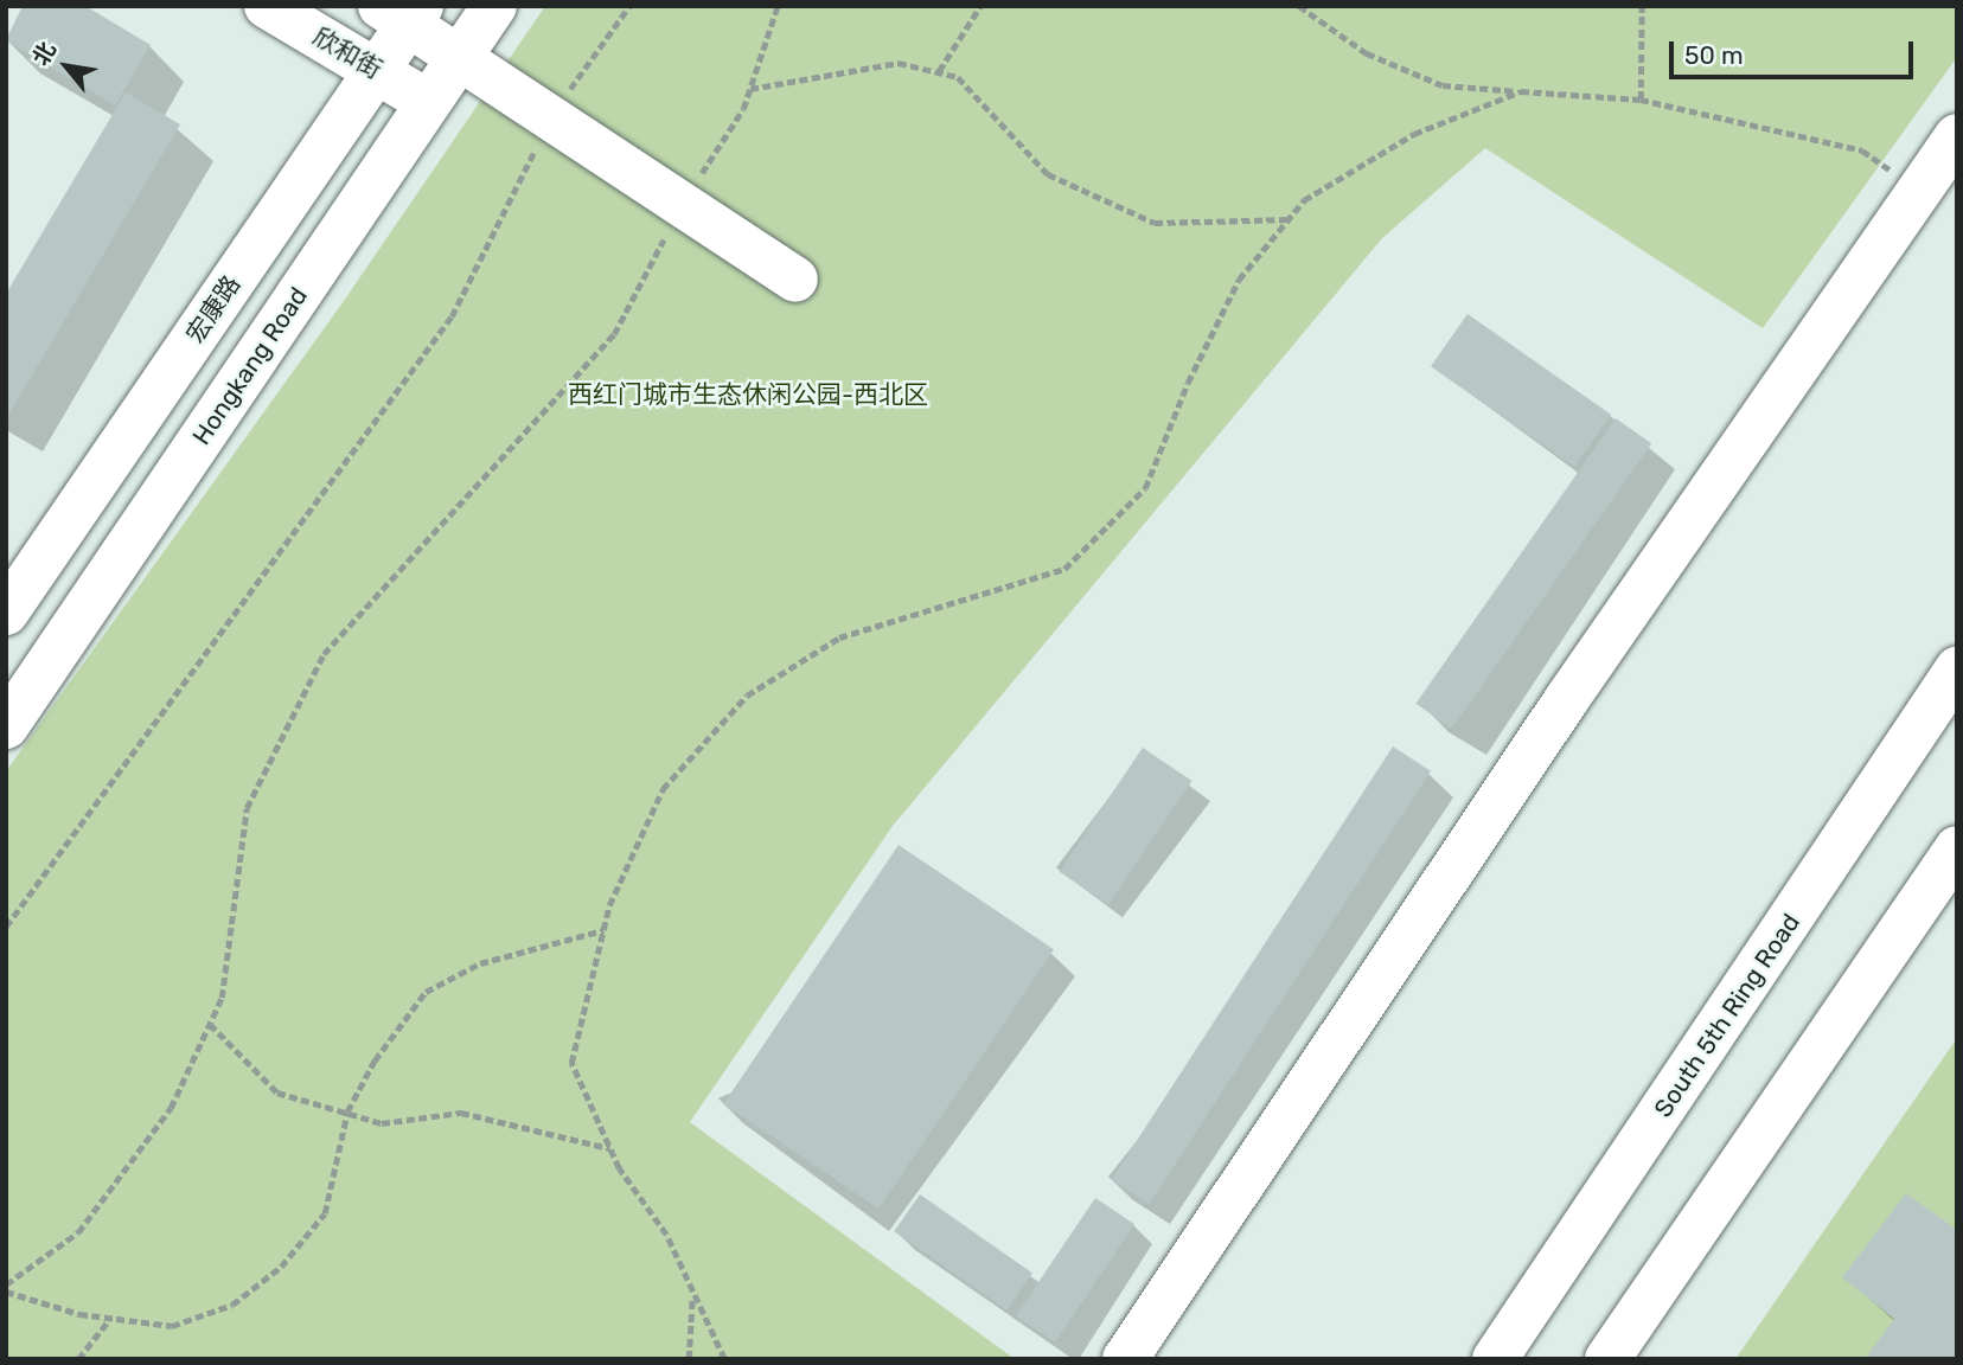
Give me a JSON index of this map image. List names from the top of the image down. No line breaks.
{"streets":{"main road":["欣和街","宏康路","Hongkang Road","South 5th Ring Road"]},"crossings":[["欣和街","宏康路"],["欣和街","Hongkang Road"]],"parks":["西红门城市生态休闲公园-西北区"],"scale_bar":"50 m","north":"top left"}
